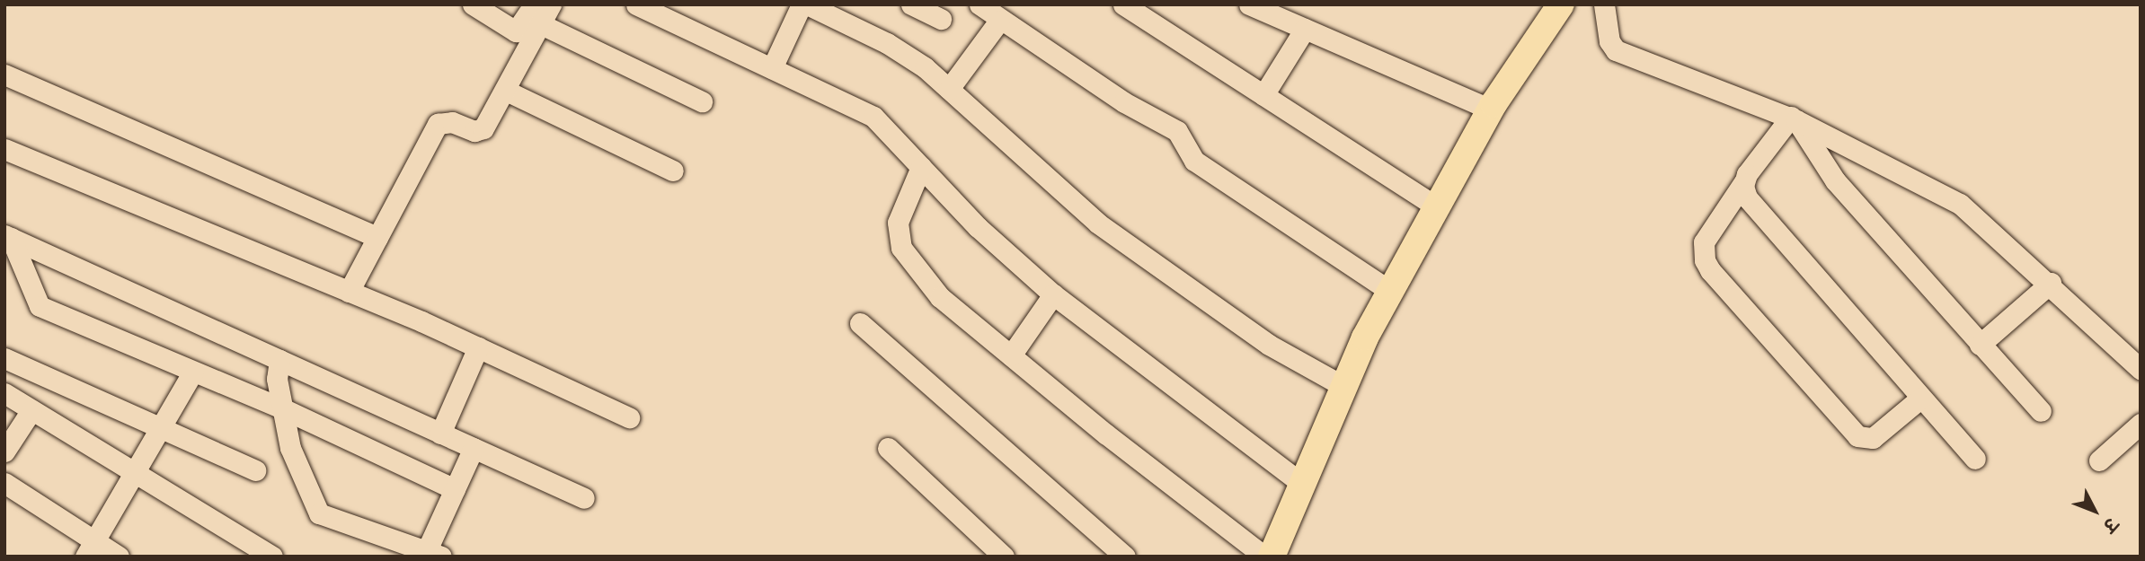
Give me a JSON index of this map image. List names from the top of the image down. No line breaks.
{"north":"bottom right"}
